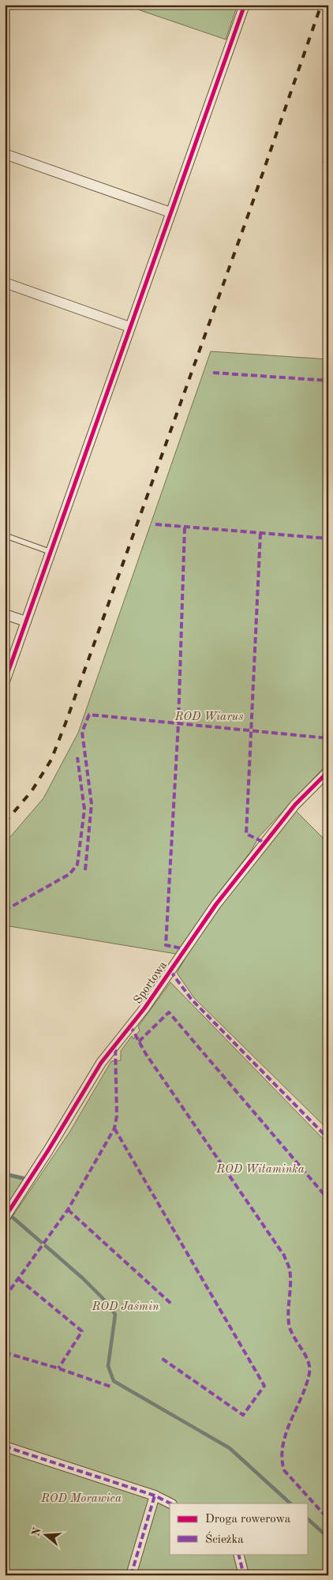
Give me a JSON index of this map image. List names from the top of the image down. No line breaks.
{"streets":{"street":["Sportowa"]},"parks":["ROD Wiarus","ROD Witaminka","ROD Jaśmin","ROD Morawica"],"legend":["Droga rowerowa","Ścieżka"],"north":"left"}
